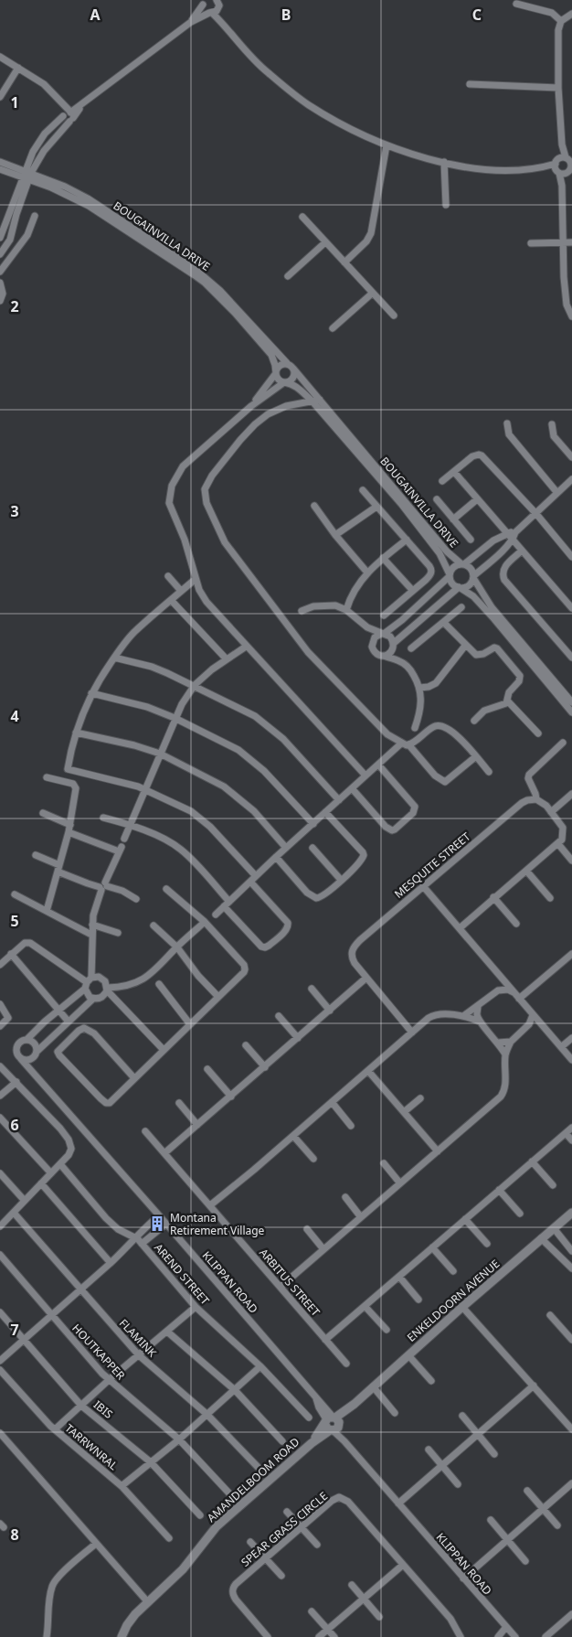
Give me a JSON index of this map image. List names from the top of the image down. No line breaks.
{"streets":{"street":["BOUGAINVILLA DRIVE","MESQUITE STREET","AREND STREET","KLIPPAN ROAD","ARBITUS STREET","ENKELDOORN AVENUE","FLAMINK","HOUTKAPPER","IBIS","TARRWNRAL","AMANDELBOOM ROAD","SPEAR GRASS CIRCLE"]},"crossings":[["KLIPPAN ROAD","ENKELDOORN AVENUE"],["KLIPPAN ROAD","AMANDELBOOM ROAD"],["ENKELDOORN AVENUE","AMANDELBOOM ROAD"]],"places":{"building":["Montana Retirement Village"]},"grid":{"columns":["A","B","C"],"rows":["1","2","3","4","5","6","7","8"]}}
